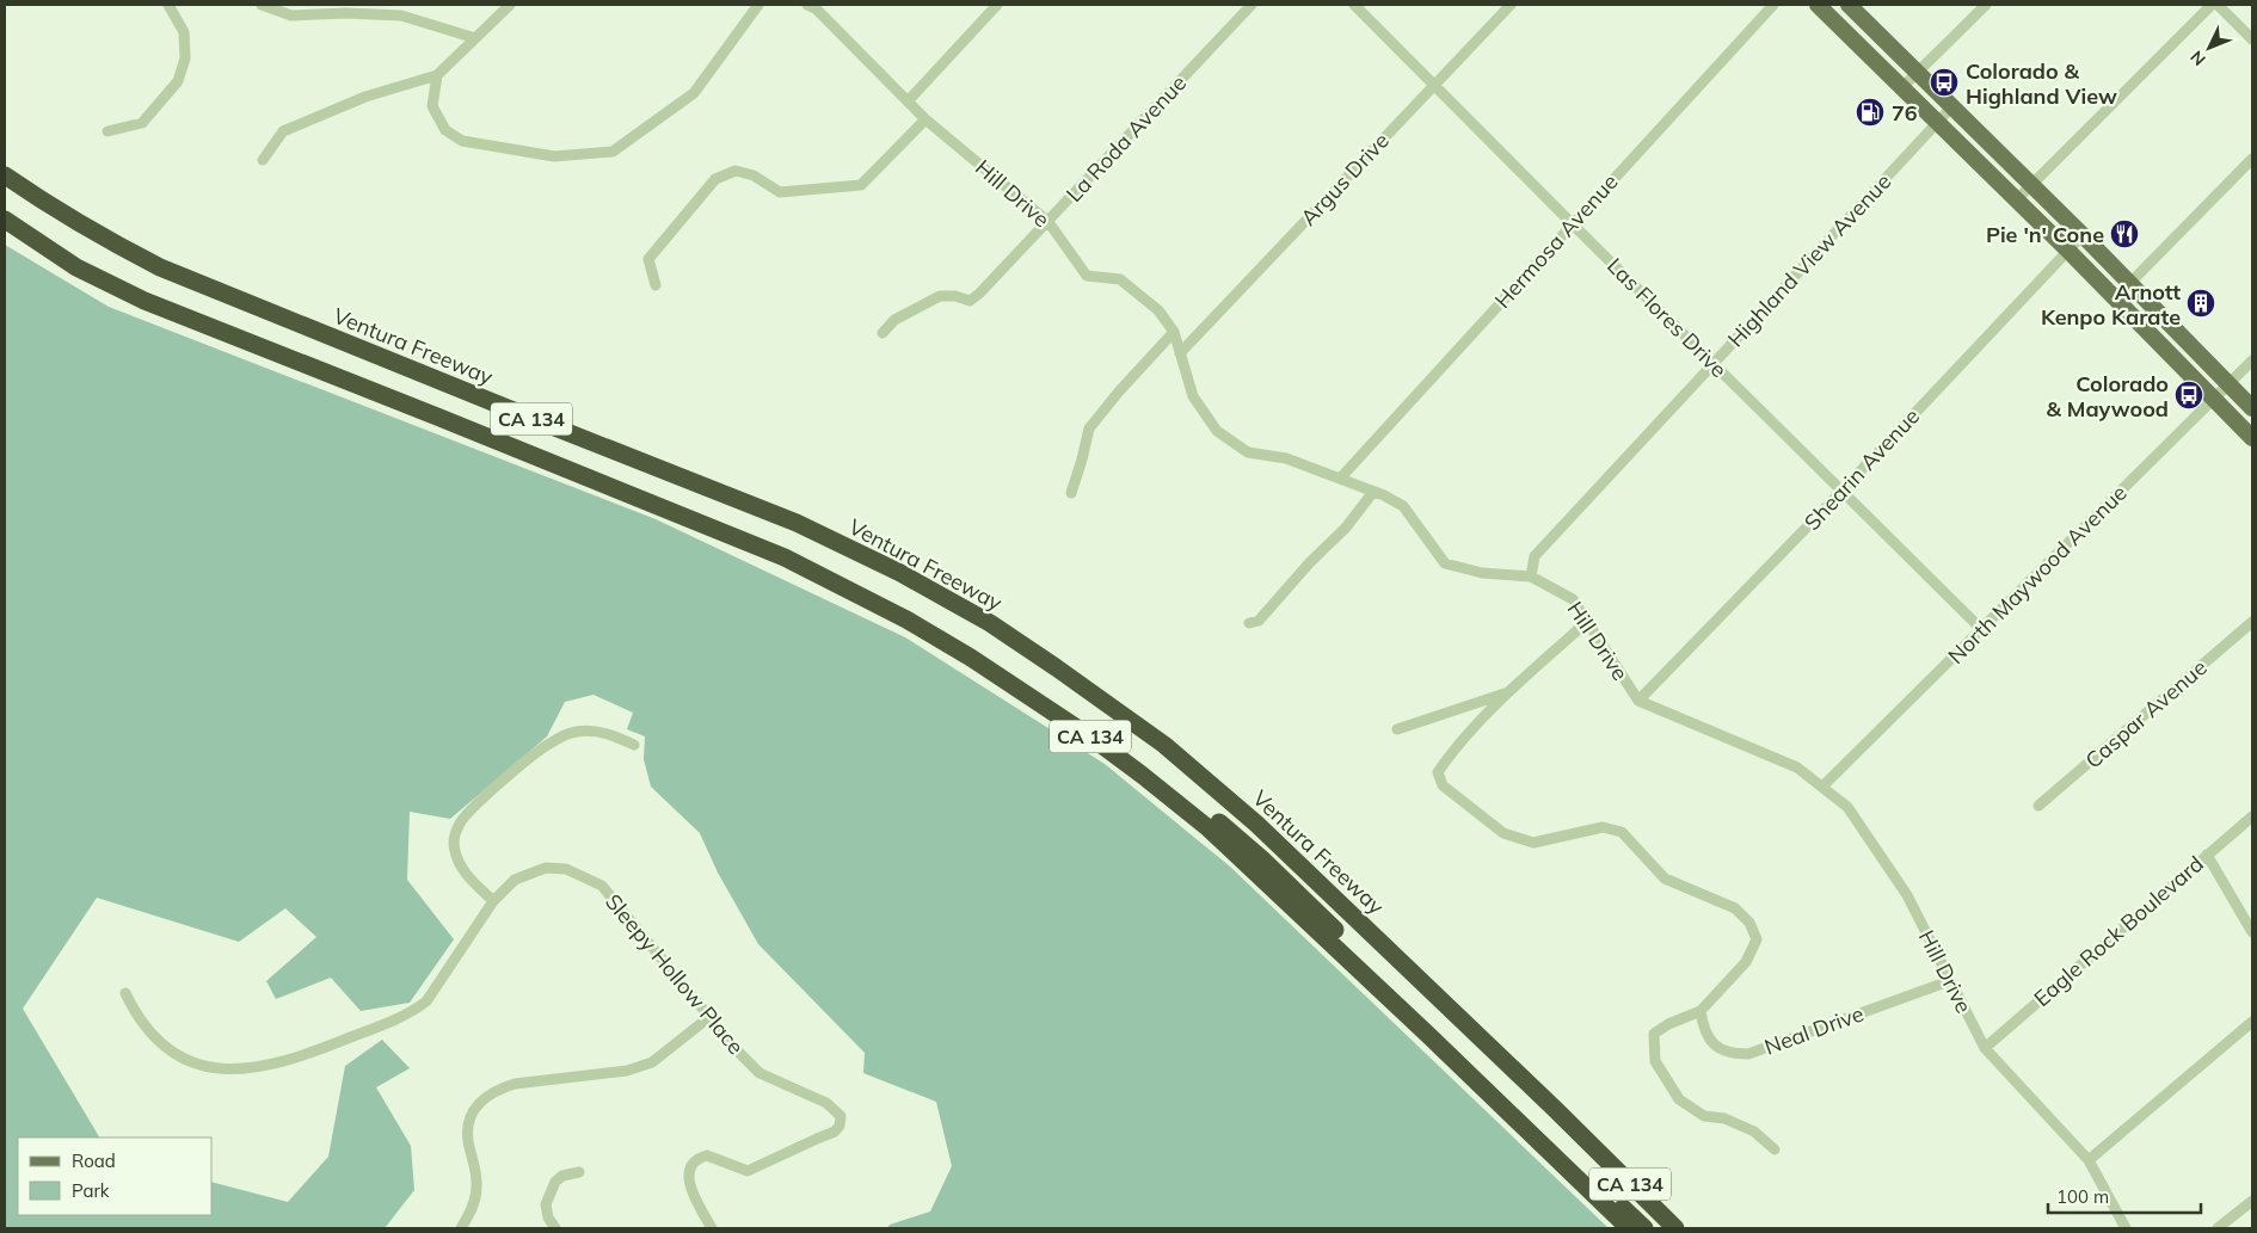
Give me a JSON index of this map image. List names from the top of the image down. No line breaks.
{"streets":{"highway":["Ventura Freeway","CA 134"],"street":["La Roda Avenue","Argus Drive","Hill Drive","Hermosa Avenue","Highland View Avenue","Las Flores Drive","Shearin Avenue","North Maywood Avenue","Caspar Avenue","Eagle Rock Boulevard","Sleepy Hollow Place","Neal Drive"]},"crossings":[["La Roda Avenue","Hill Drive"],["Argus Drive","Hill Drive"],["Argus Drive","Las Flores Drive"],["Hill Drive","Hermosa Avenue"],["Hill Drive","Highland View Avenue"],["Hill Drive","Shearin Avenue"],["Hill Drive","North Maywood Avenue"],["Hill Drive","Eagle Rock Boulevard"],["Hill Drive","Neal Drive"],["Hermosa Avenue","Las Flores Drive"],["Highland View Avenue","Las Flores Drive"],["Las Flores Drive","Shearin Avenue"],["Las Flores Drive","North Maywood Avenue"]],"places":{"bus stop":["Colorado & Highland View","Colorado & Maywood"],"fuel station":["76"],"restaurant":["Pie 'n' Cone"],"building":["Arnott Kenpo Karate"]},"legend":["Road","Park"],"scale_bar":"100 m","north":"bottom left"}
